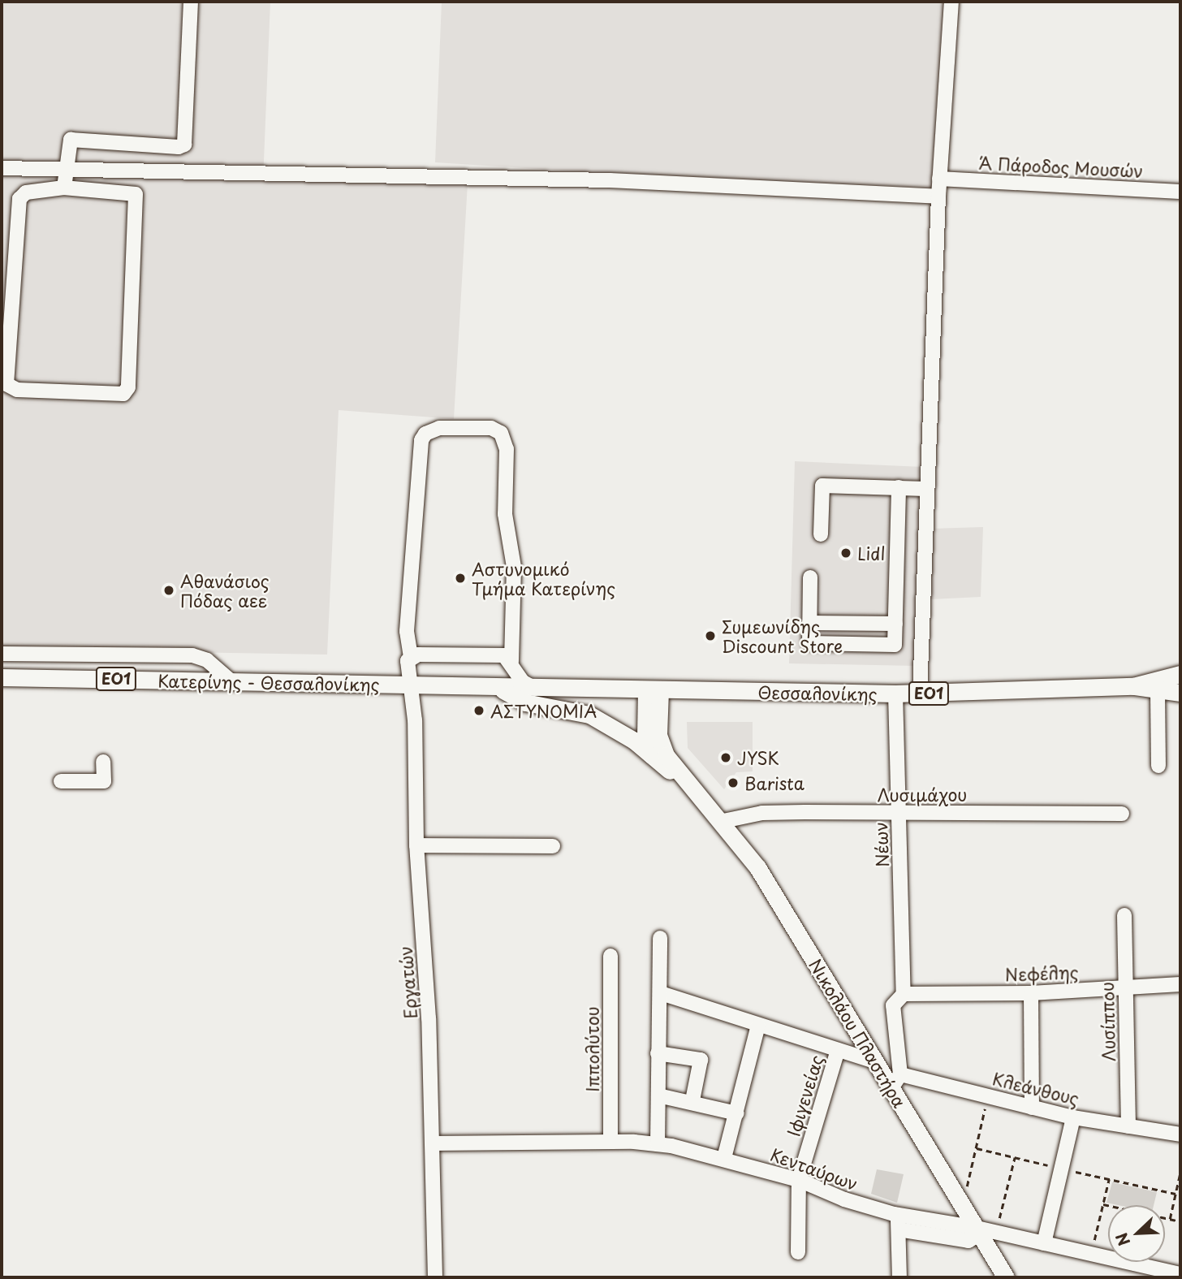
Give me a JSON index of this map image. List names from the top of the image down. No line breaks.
{"streets":{"main road":["ΕΟ1","Κατερίνης - Θεσσαλονίκης","Θεσσαλονίκης","Νικολάου Πλαστήρα"],"street":["Α΄ Πάροδος Μουσών","Λυσιμάχου","Νέων","Νεφέλης","Εργατών","Λυσίππου","Ιππολύτου","Κλεάνθους","Ιφιγενείας","Κενταύρων"]},"crossings":[["Κατερίνης - Θεσσαλονίκης","Θεσσαλονίκης"],["Κατερίνης - Θεσσαλονίκης","Εργατών"],["Κατερίνης - Θεσσαλονίκης","Νικολάου Πλαστήρα"],["Θεσσαλονίκης","Νέων"],["Θεσσαλονίκης","Νικολάου Πλαστήρα"],["Λυσιμάχου","Νέων"],["Λυσιμάχου","Νικολάου Πλαστήρα"],["Νέων","Νεφέλης"],["Νεφέλης","Λυσίππου"],["Εργατών","Κενταύρων"],["Λυσίππου","Κλεάνθους"],["Νικολάου Πλαστήρα","Κλεάνθους"],["Νικολάου Πλαστήρα","Κενταύρων"],["Ιππολύτου","Κενταύρων"],["Ιφιγενείας","Κενταύρων"]],"places":["Lidl","Αστυνομικό Τμήμα Κατερίνης","Αθανάσιος Πόδας αεε","Συμεωνίδης Discount Store","ΑΣΤΥΝΟΜΙΑ","JYSK","Barista"],"north":"bottom left"}
